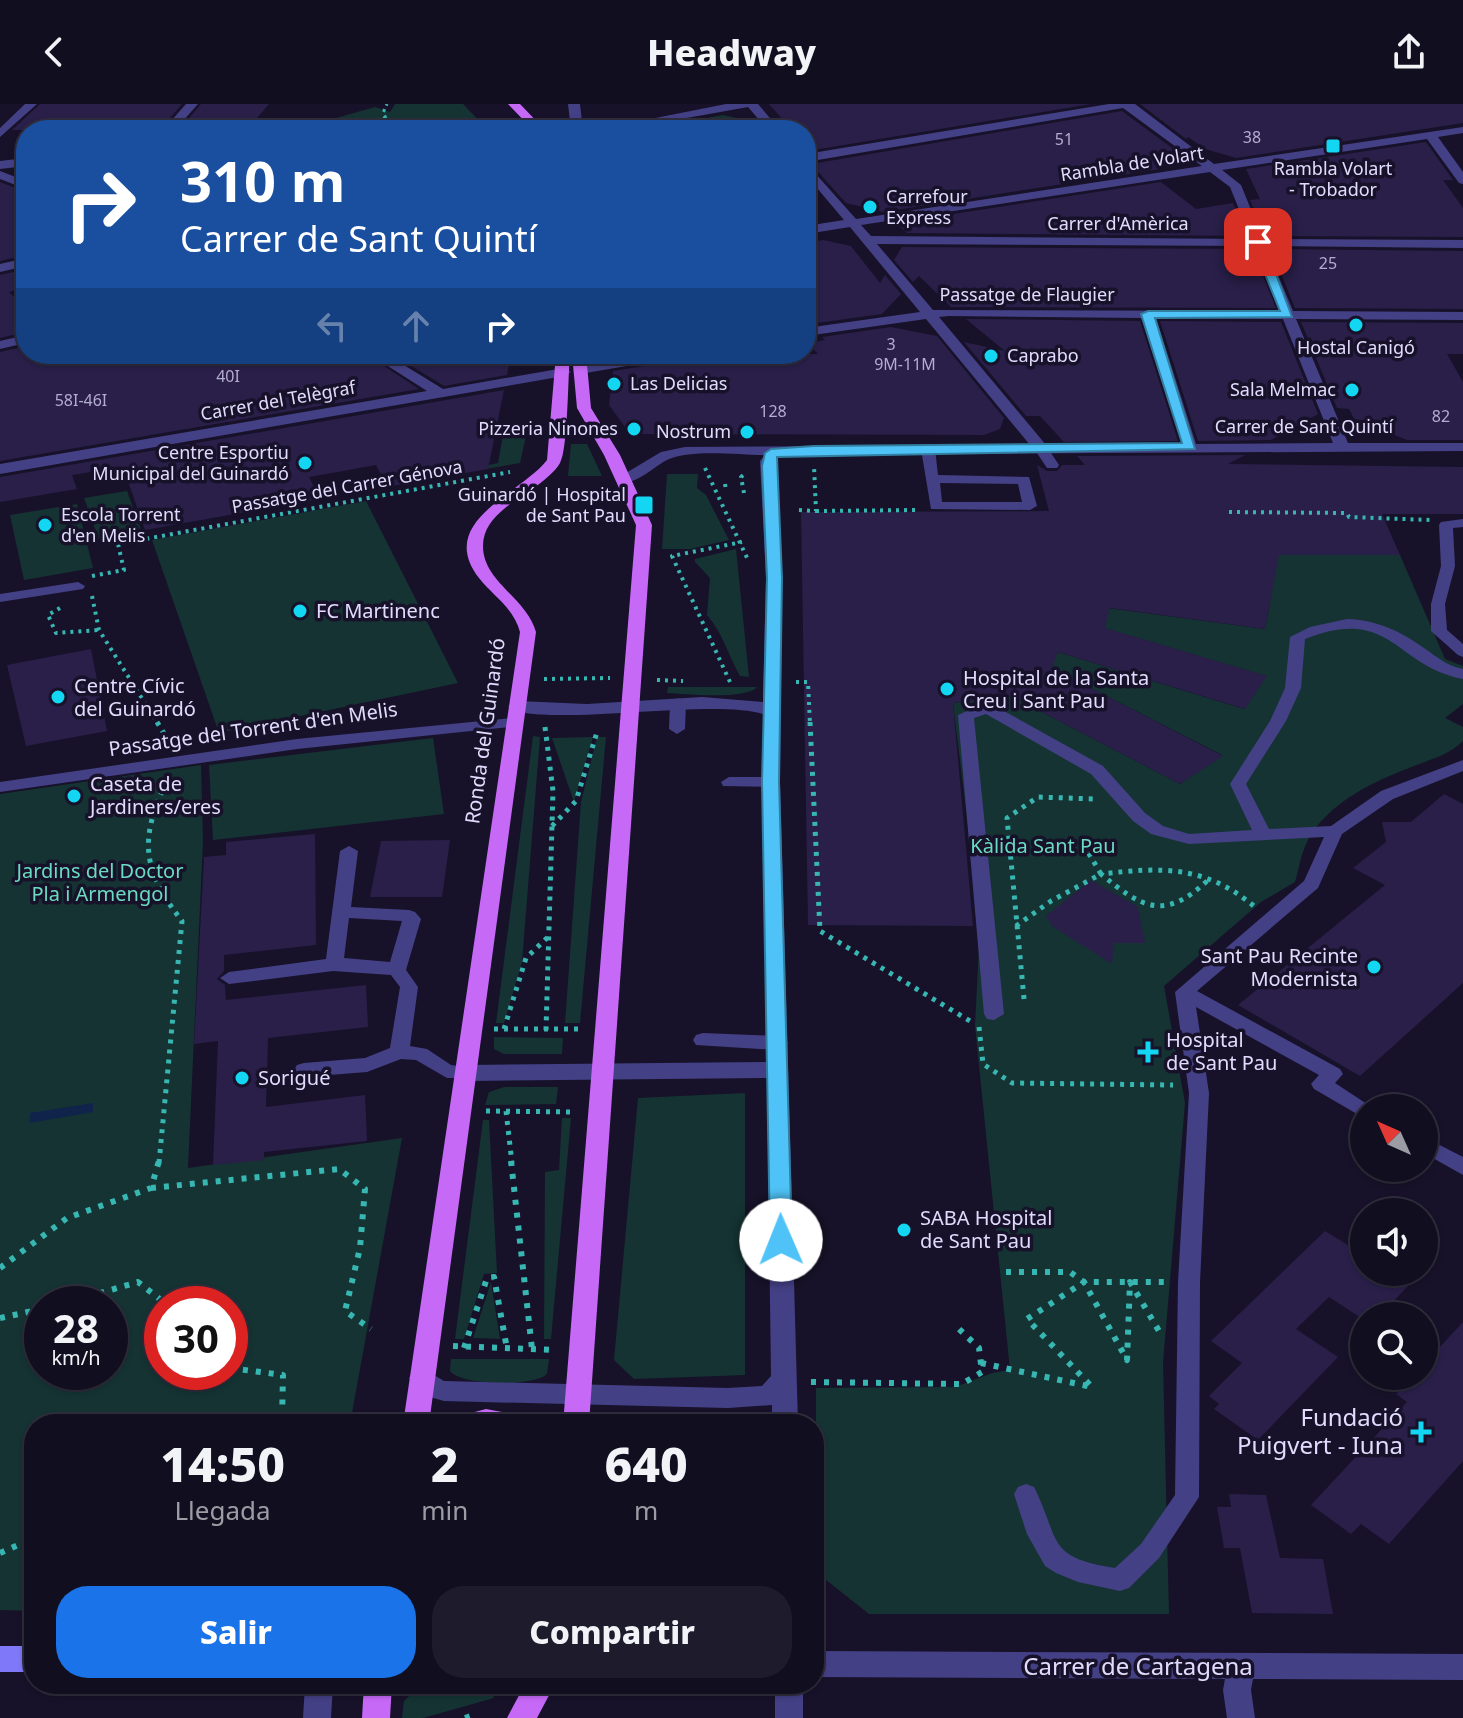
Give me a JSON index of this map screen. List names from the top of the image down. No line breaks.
{"streets":{"main road":["Ronda del Guinardó"],"street":["Rambla de Volart","Carrer d'Amèrica","Passatge de Flaugier","Carrer del Telègraf","Carrer de Sant Quintí","Carrer de Cartagena"],"lane":["Passatge del Torrent d'en Melis"],"path":["Passatge del Carrer Génova"]},"crossings":[["Carrer del Telègraf","Ronda del Guinardó"],["Passatge del Torrent d'en Melis","Ronda del Guinardó"]],"parks":["Kàlida Sant Pau","Jardins del Doctor Pla i Armengol"],"places":{"transit":["Rambla Volart - Trobador","Guinardó | Hospital de Sant Pau"],"other":["Carrefour Express","Hostal Canigó","Caprabo","Las Delicias","Sala Melmac","Pizzeria Ninones","Nostrum","Centre Esportiu Municipal del Guinardó","Escola Torrent d'en Melis","FC Martinenc","Hospital de la Santa Creu i Sant Pau","Centre Cívic del Guinardó","Caseta de Jardiners/eres","Sant Pau Recinte Modernista","Sorigué","SABA Hospital de Sant Pau"],"health":["Hospital de Sant Pau","Fundació Puigvert - Iuna"]},"house_numbers":["38","51","25","3","9M-11M","40I","58I-46I","128","82"],"north":"top left","page":{"header":"Headway","turn":["310 m","Carrer de Sant Quintí"],"speed":"28 km/h","limit":"30","eta":["14:50","Llegada","2","min","640","m"],"buttons":["Salir","Compartir"]}}
